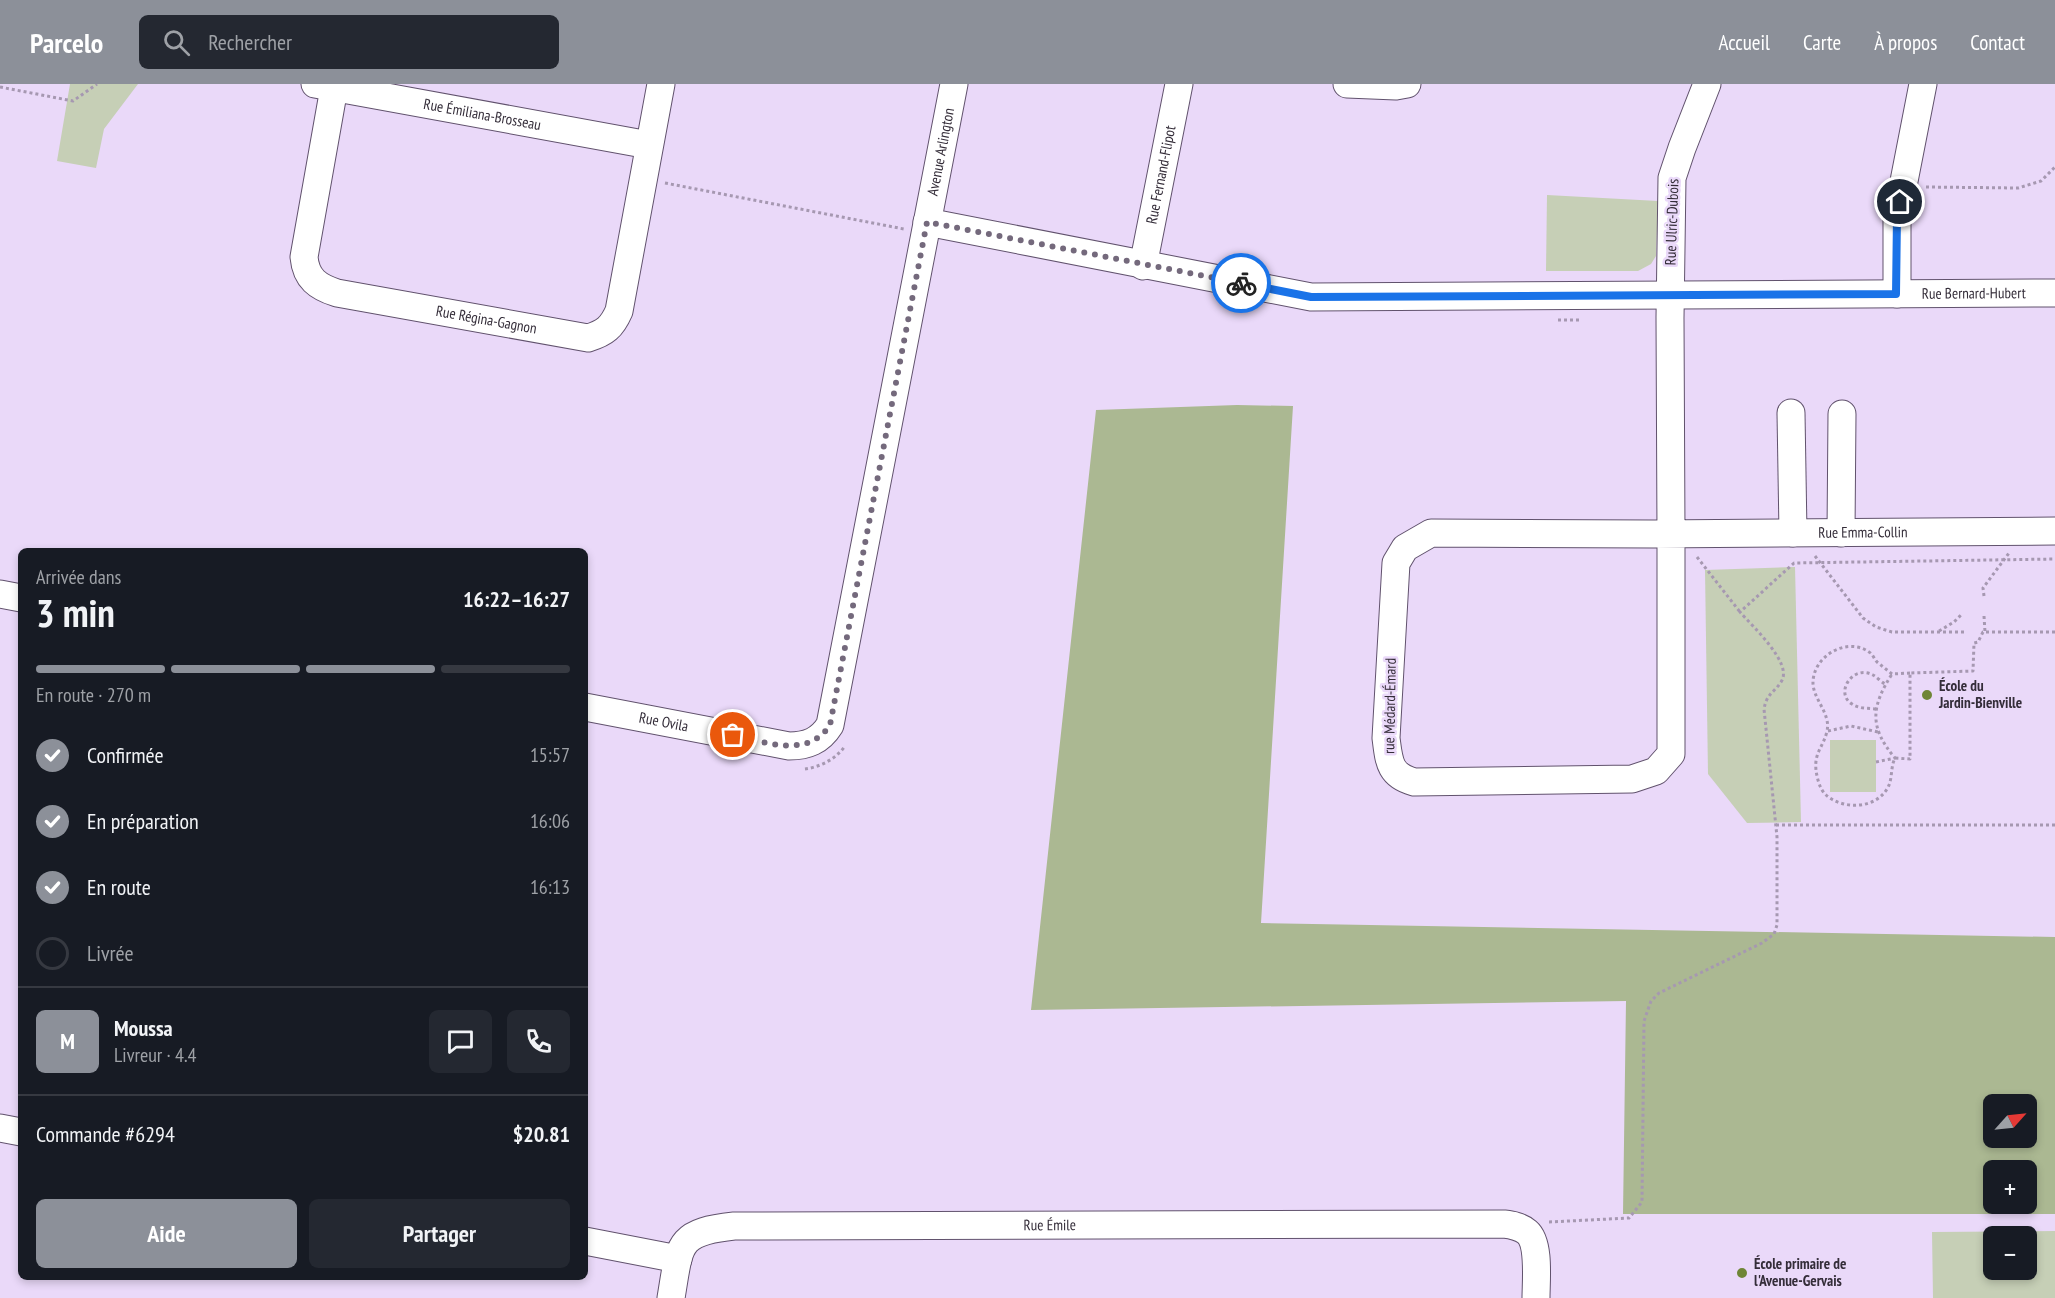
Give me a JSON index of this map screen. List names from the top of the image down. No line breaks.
{"streets":{"street":["Rue Émiliana-Brosseau","Avenue Arlington","Rue Fernand-Flipot","Rue Ulric-Dubois","Rue Bernard-Hubert","Rue Régina-Gagnon","Rue Emma-Collin","rue Médard-Émard","Rue Ovila","Rue Émile"]},"crossings":[["Rue Émiliana-Brosseau","Rue Régina-Gagnon"],["Avenue Arlington","Rue Bernard-Hubert"],["Avenue Arlington","Rue Ovila"],["Rue Fernand-Flipot","Rue Bernard-Hubert"],["Rue Ulric-Dubois","Rue Bernard-Hubert"],["Rue Ulric-Dubois","rue Médard-Émard"],["Rue Bernard-Hubert","rue Médard-Émard"],["Rue Emma-Collin","rue Médard-Émard"]],"places":["École du Jardin-Bienville","École primaire de l'Avenue-Gervais"],"north":"top right","page":{"header":"Parcelo","search":"Rechercher","nav":["Accueil","Carte","À propos","Contact"],"heading":["3 min","Arrivée dans","16:22–16:27"],"panel":["Moussa","Livreur · 4.4","Commande #6294","$20.81"],"bar":"En route · 270 m","list":[["Confirmée","15:57"],["En préparation","16:06"],["En route","16:13"],"Livrée"],"round":"M","map_buttons":["+","−"],"buttons":["Aide","Partager"]}}
